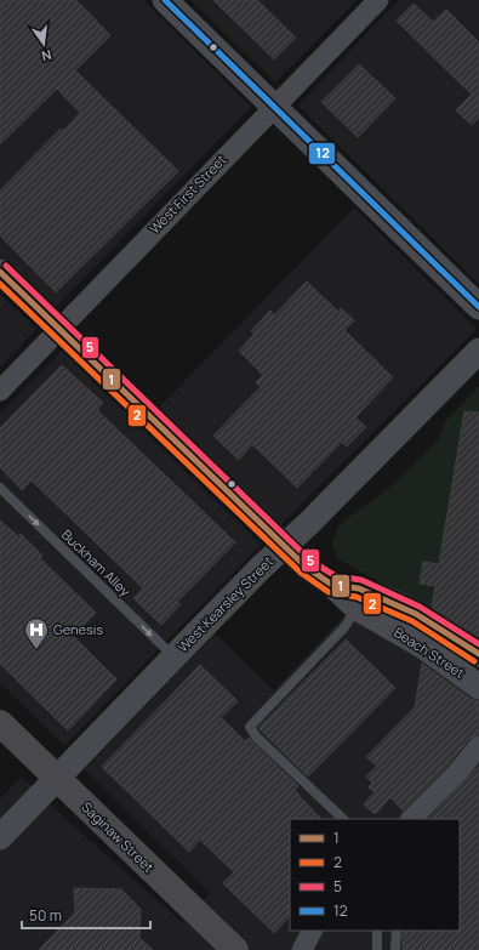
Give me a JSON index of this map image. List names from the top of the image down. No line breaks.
{"streets":{"main road":["Saginaw Street"],"street":["West First Street","West Kearsley Street","Beach Street"],"lane":["Buckham Alley"]},"crossings":[["West First Street","Beach Street"],["Buckham Alley","West Kearsley Street"],["West Kearsley Street","Beach Street"],["West Kearsley Street","Saginaw Street"]],"one_way":["Buckham Alley"],"places":{"hospital":["Genesis"]},"lines":["transit line 12","transit line 5","transit line 1","transit line 2"],"legend":["1","2","5","12"],"scale_bar":"50 m","north":"bottom"}
